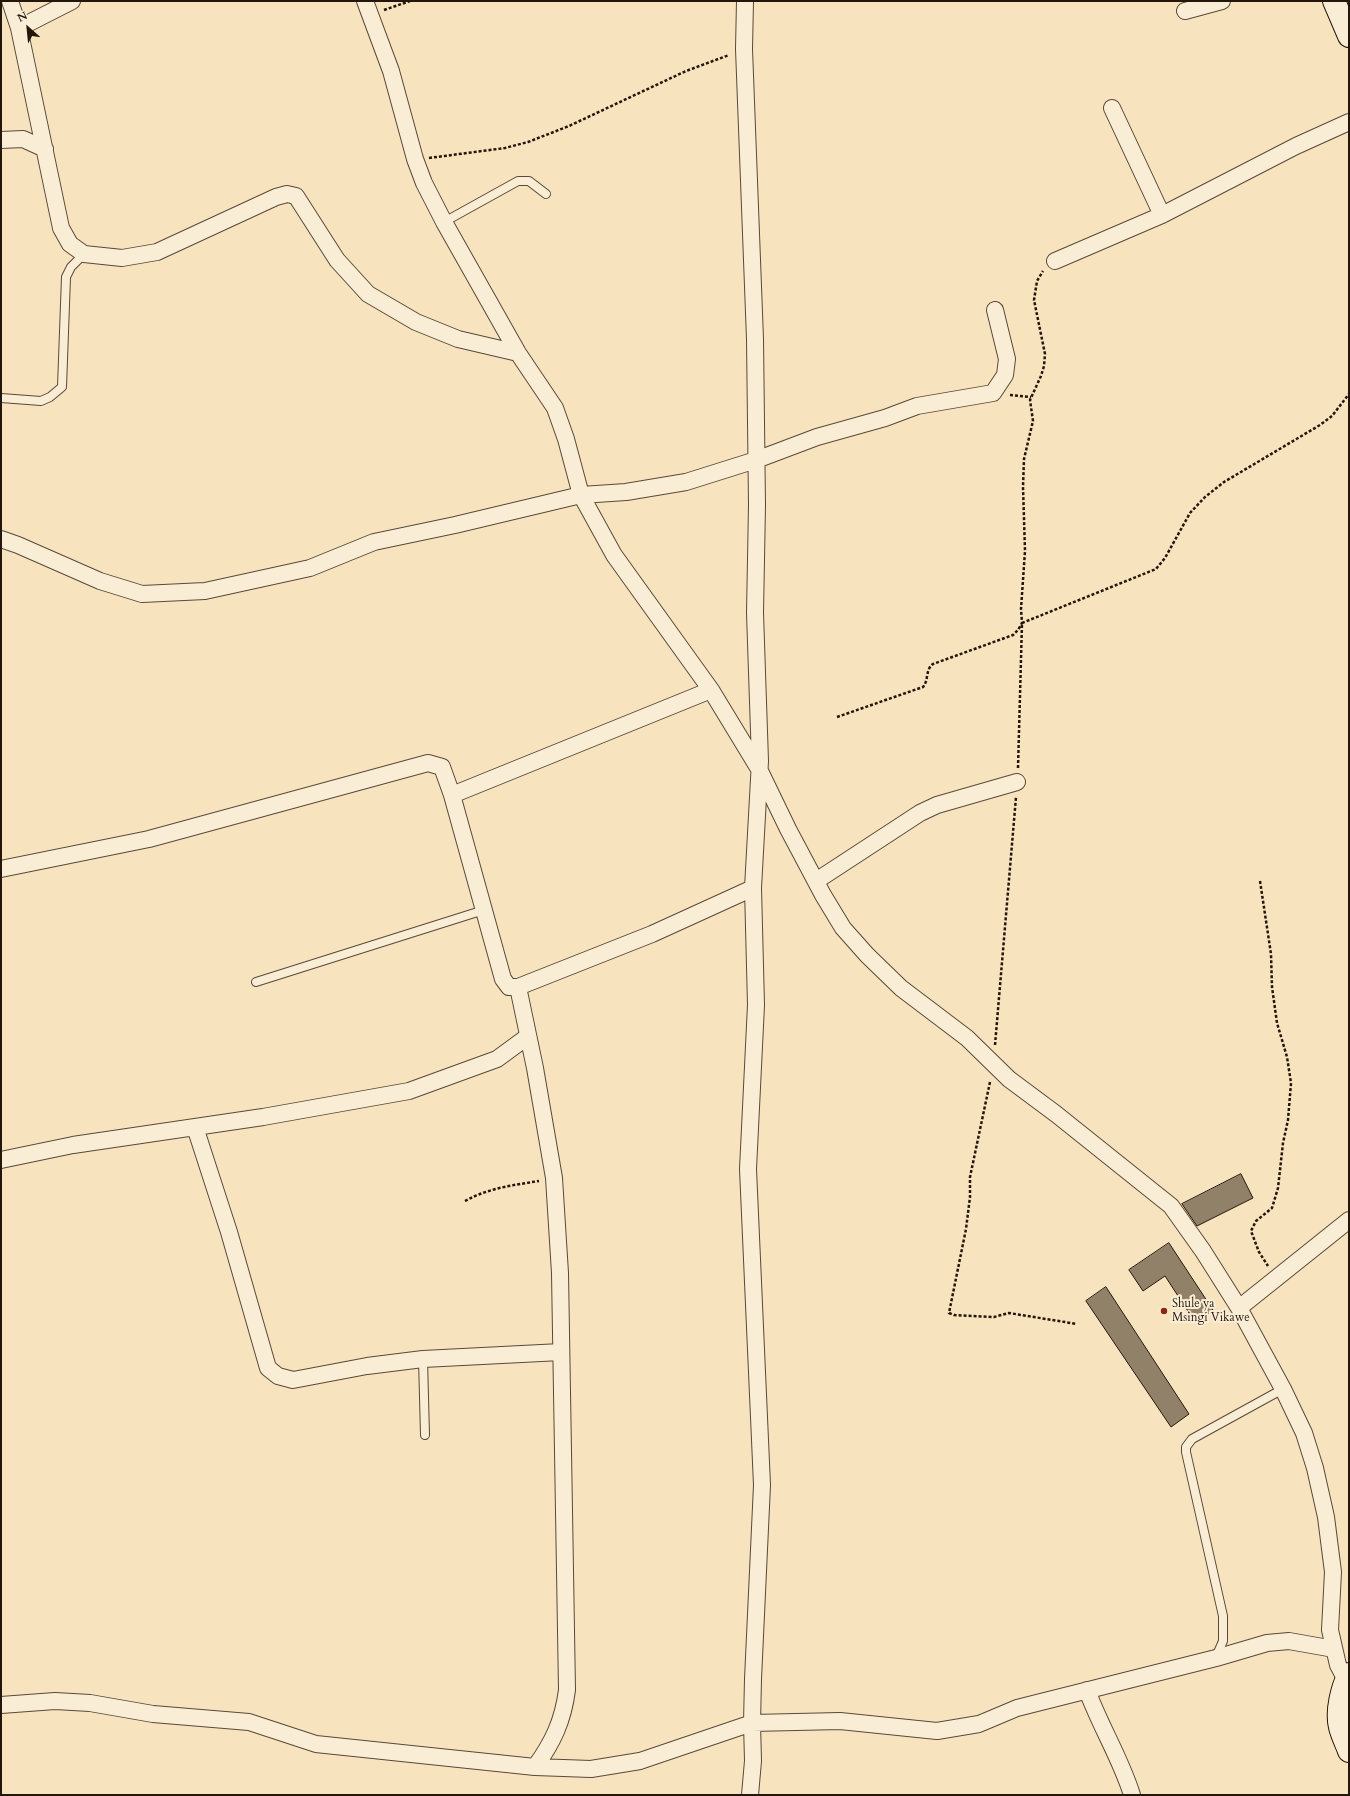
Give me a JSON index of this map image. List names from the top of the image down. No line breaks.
{"places":["Shule ya Msingi Vikawe"],"north":"top left"}
